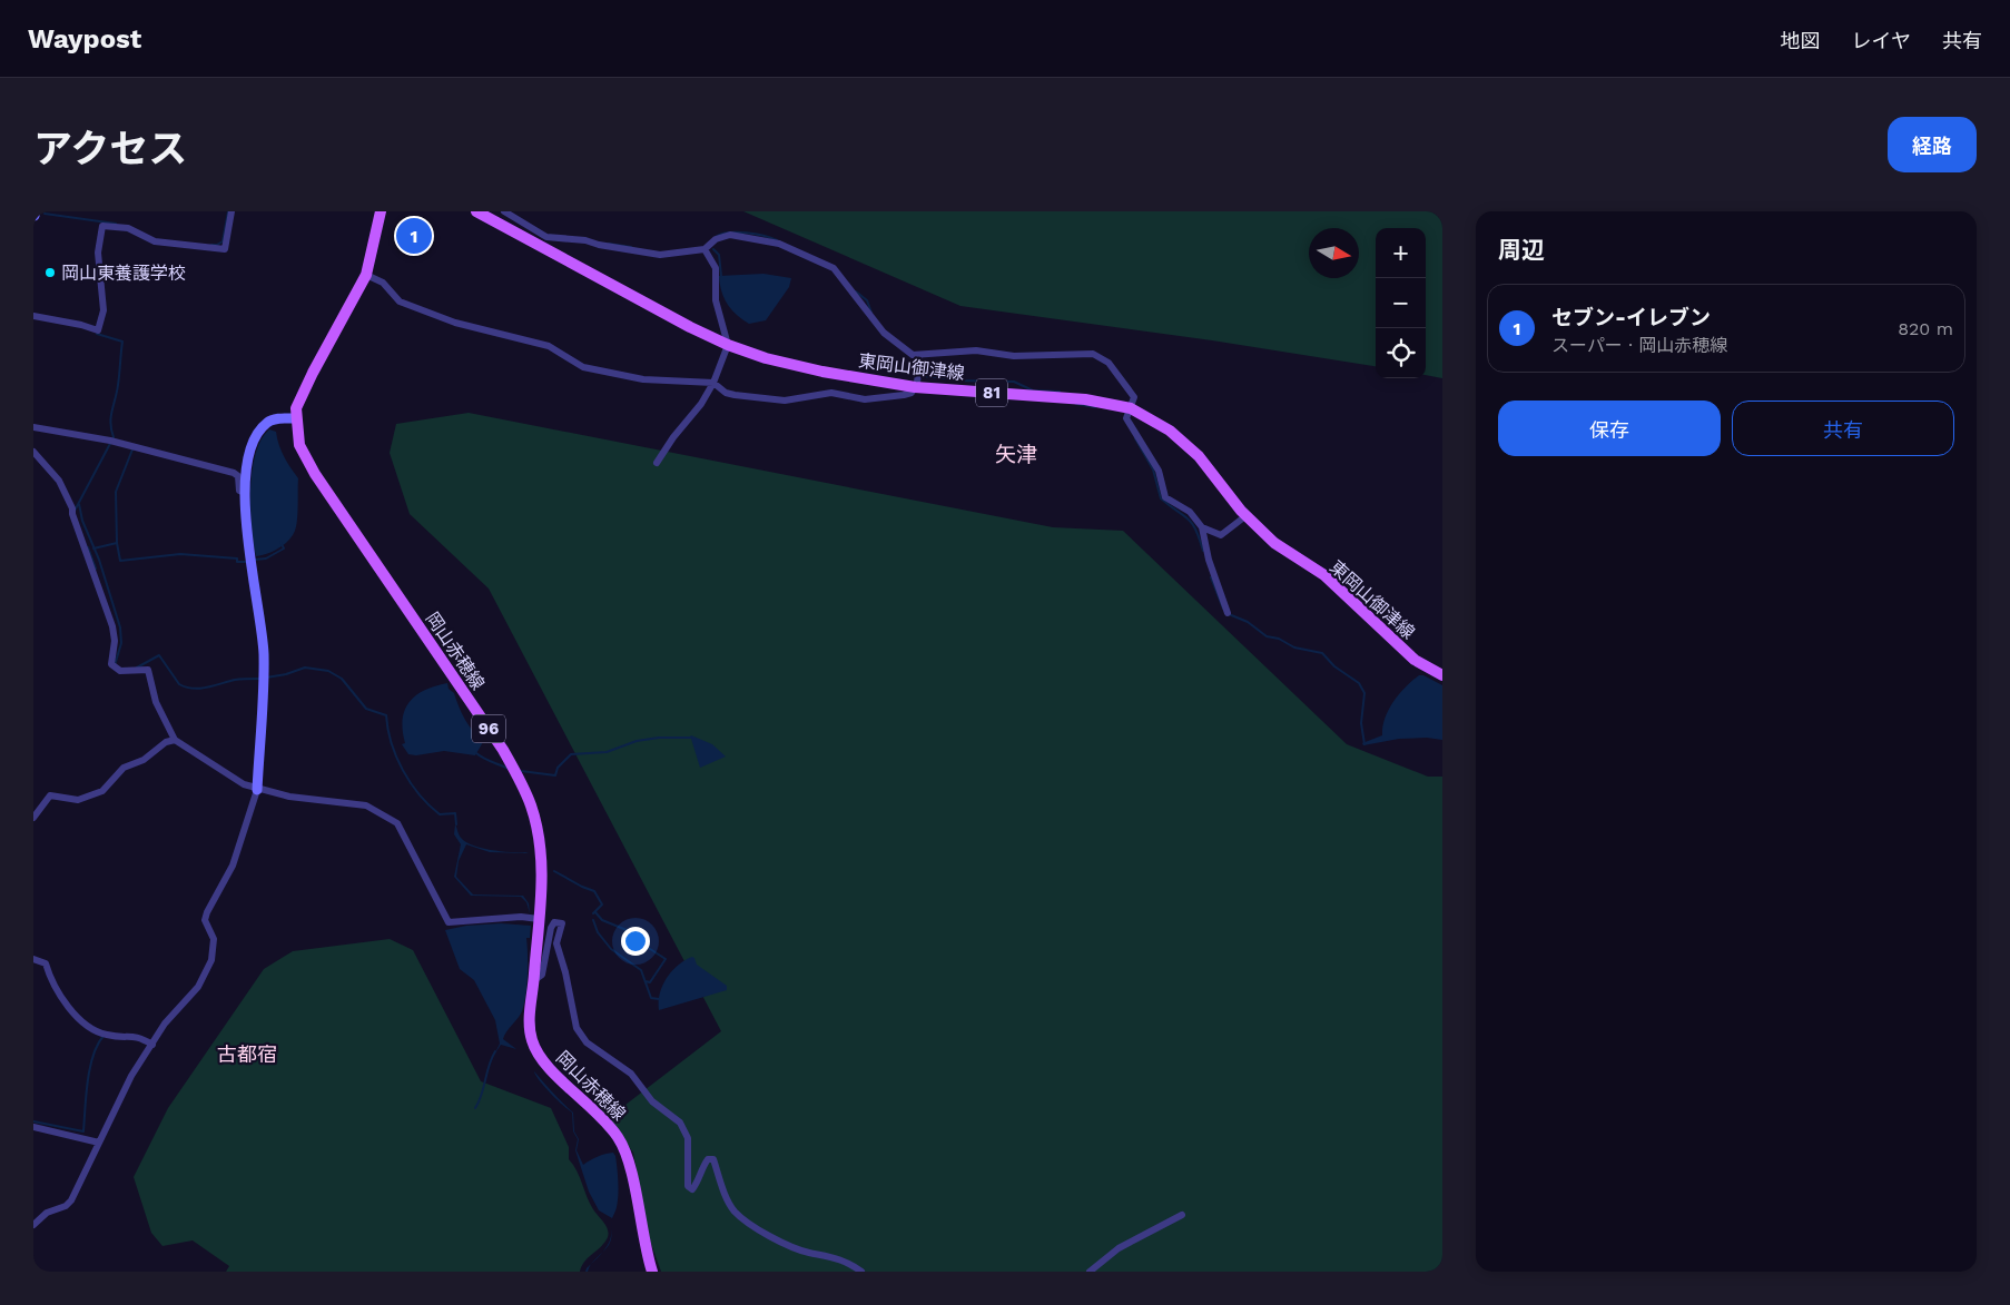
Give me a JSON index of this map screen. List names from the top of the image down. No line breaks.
{"streets":{"main road":["東岡山御津線","81","岡山赤穂線","96"]},"districts":["矢津","古都宿"],"places":["岡山東養護学校"],"north":"right","page":{"header":"Waypost","nav":["地図","レイヤ","共有"],"title":"アクセス","buttons":["経路",["保存","共有"]],"heading":"周辺","pins":"1","map_buttons":["+","−"],"list":[{"mark":"1","name":"セブン-イレブン","note":"スーパー · 岡山赤穂線","value":"820 m"}]}}
